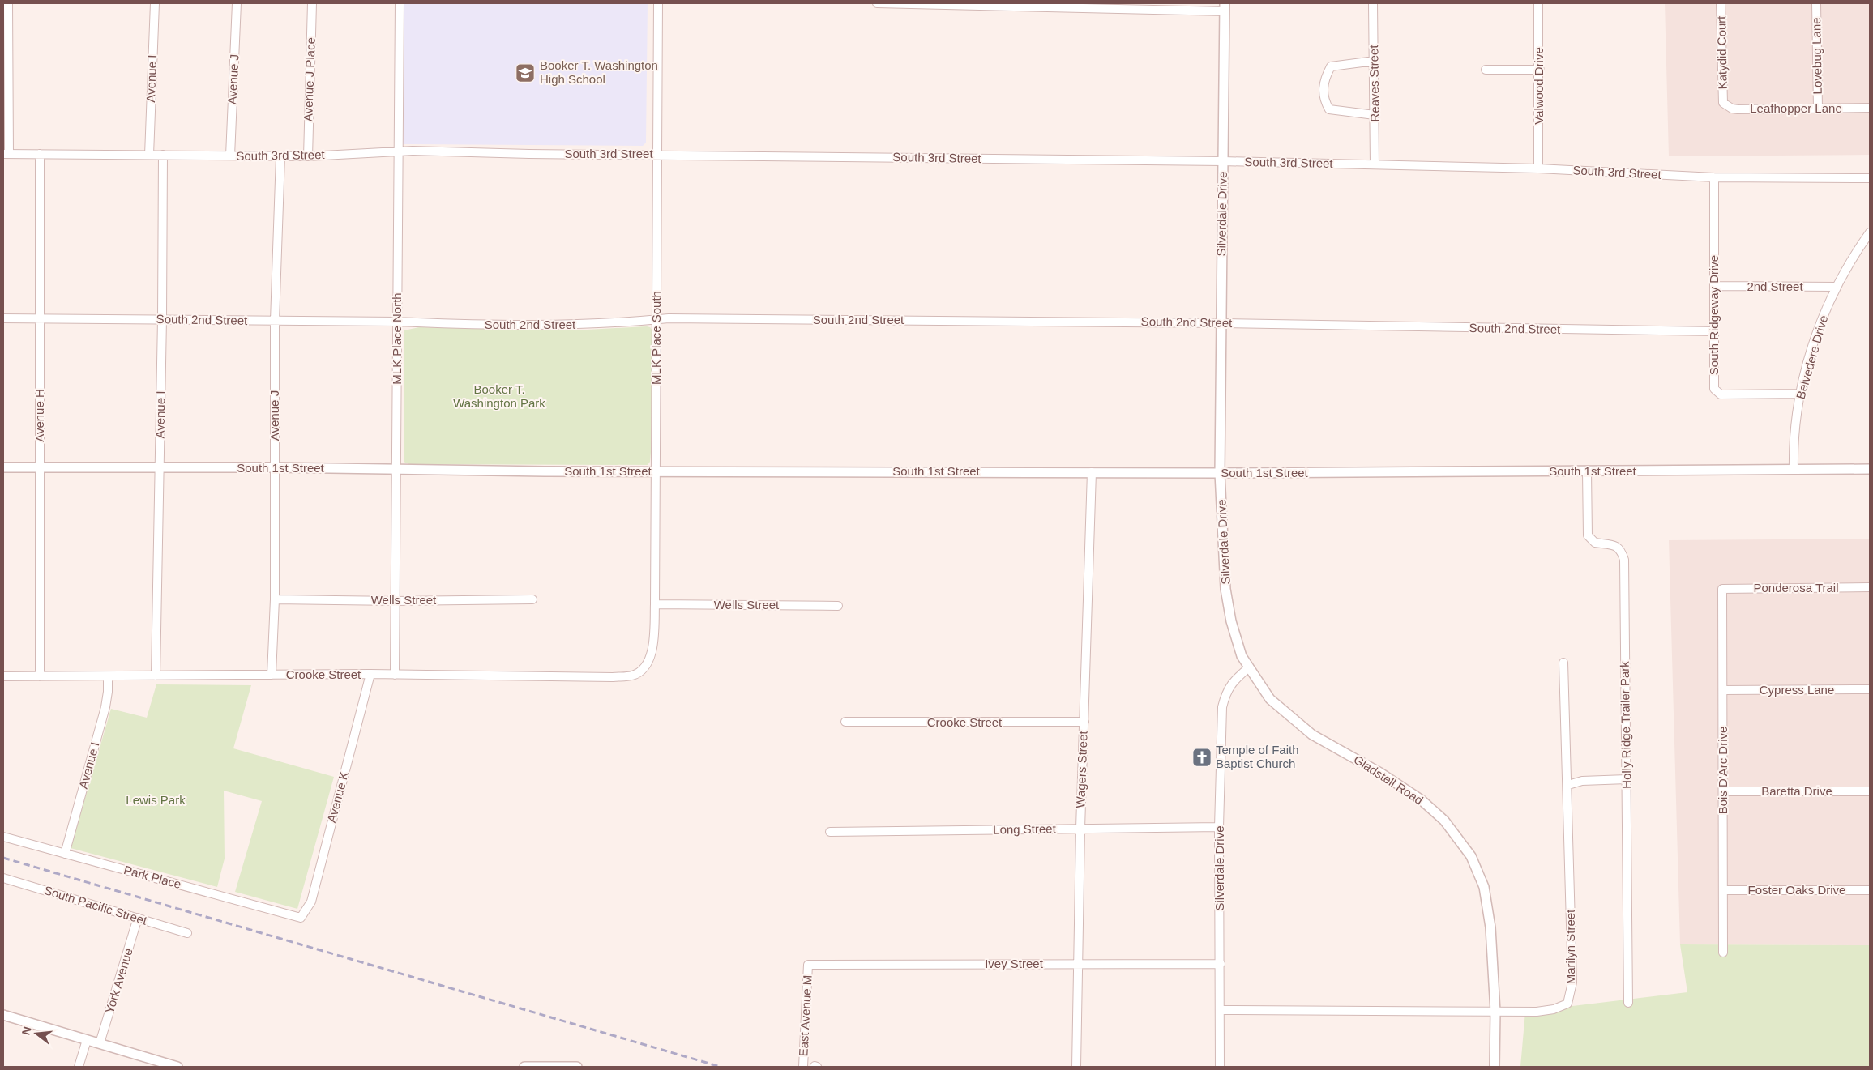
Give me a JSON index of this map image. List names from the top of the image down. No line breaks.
{"streets":{"street":["Katydid Court","Lovebug Lane","Avenue I","Avenue J","Avenue J Place","Reaves Street","Valwood Drive","Leafhopper Lane","South 3rd Street","Silverdale Drive","2nd Street","South Ridgeway Drive","South 2nd Street","MLK Place South","MLK Place North","Belvedere Drive","Avenue H","South 1st Street","Ponderosa Trail","Wells Street","Crooke Street","Cypress Lane","Holly Ridge Trailer Park","Wagers Street","Bois D'Arc Drive","Gladstell Road","Baretta Drive","Avenue K","Long Street","Park Place","Foster Oaks Drive","South Pacific Street","Marilyn Street","Ivey Street","York Avenue","East Avenue M"]},"crossings":[["Katydid Court","Leafhopper Lane"],["Lovebug Lane","Leafhopper Lane"],["Avenue I","South 3rd Street"],["Avenue I","South 2nd Street"],["Avenue I","South 1st Street"],["Avenue I","Crooke Street"],["Avenue I","Park Place"],["Avenue J","South 3rd Street"],["Avenue J","South 2nd Street"],["Avenue J","South 1st Street"],["Avenue J","Wells Street"],["Avenue J","Crooke Street"],["Avenue J Place","South 3rd Street"],["Reaves Street","South 3rd Street"],["Valwood Drive","South 3rd Street"],["South 3rd Street","Silverdale Drive"],["South 3rd Street","South Ridgeway Drive"],["South 3rd Street","MLK Place South"],["South 3rd Street","MLK Place North"],["South 3rd Street","Avenue H"],["Silverdale Drive","South 2nd Street"],["Silverdale Drive","South 1st Street"],["Silverdale Drive","Gladstell Road"],["Silverdale Drive","Long Street"],["Silverdale Drive","Marilyn Street"],["Silverdale Drive","Ivey Street"],["2nd Street","South Ridgeway Drive"],["2nd Street","Belvedere Drive"],["South Ridgeway Drive","South 2nd Street"],["South Ridgeway Drive","Belvedere Drive"],["South 2nd Street","MLK Place South"],["South 2nd Street","MLK Place North"],["South 2nd Street","Avenue H"],["MLK Place South","South 1st Street"],["MLK Place South","Wells Street"],["MLK Place South","Crooke Street"],["MLK Place North","South 1st Street"],["MLK Place North","Wells Street"],["MLK Place North","Crooke Street"],["Belvedere Drive","South 1st Street"],["Avenue H","South 1st Street"],["Avenue H","Crooke Street"],["South 1st Street","Holly Ridge Trailer Park"],["South 1st Street","Wagers Street"],["Ponderosa Trail","Bois D'Arc Drive"],["Crooke Street","Wagers Street"],["Crooke Street","Avenue K"],["Cypress Lane","Bois D'Arc Drive"],["Wagers Street","Long Street"],["Wagers Street","Ivey Street"],["Bois D'Arc Drive","Baretta Drive"],["Bois D'Arc Drive","Foster Oaks Drive"],["Gladstell Road","Marilyn Street"],["Avenue K","Park Place"],["South Pacific Street","York Avenue"],["Ivey Street","East Avenue M"]],"parks":["Booker T. Washington Park","Lewis Park"],"places":{"school or university":["Booker T. Washington High School"],"church":["Temple of Faith Baptist Church"]},"north":"left"}
